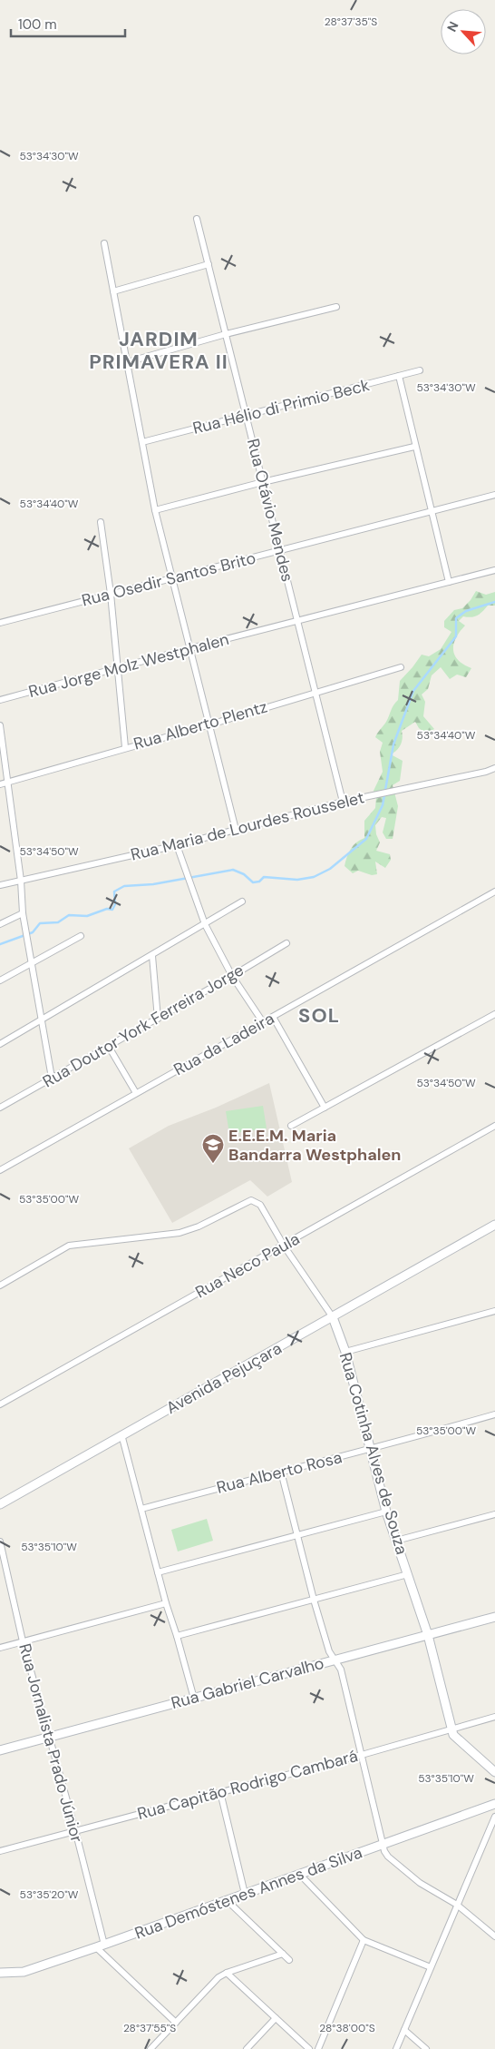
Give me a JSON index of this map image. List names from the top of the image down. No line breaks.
{"streets":{"street":["Rua Hélio di Primio Beck","Rua Otávio Mendes","Rua Osedir Santos Brito","Rua Jorge Molz Westphalen","Rua Alberto Plentz","Rua Maria de Lourdes Rousselet","Rua Doutor York Ferreira Jorge","Rua da Ladeira","Rua Neco Paula","Avenida Pejuçara","Rua Cotinha Alves de Souza","Rua Alberto Rosa","Rua Gabriel Carvalho","Rua Jornalista Prado Júnior","Rua Capitão Rodrigo Cambará","Rua Demóstenes Annes da Silva"]},"crossings":[["Rua Hélio di Primio Beck","Rua Otávio Mendes"],["Rua Otávio Mendes","Rua Osedir Santos Brito"],["Rua Otávio Mendes","Rua Jorge Molz Westphalen"],["Rua Otávio Mendes","Rua Alberto Plentz"],["Rua Otávio Mendes","Rua Maria de Lourdes Rousselet"],["Rua Neco Paula","Rua Cotinha Alves de Souza"],["Avenida Pejuçara","Rua Cotinha Alves de Souza"],["Rua Cotinha Alves de Souza","Rua Alberto Rosa"],["Rua Cotinha Alves de Souza","Rua Gabriel Carvalho"],["Rua Cotinha Alves de Souza","Rua Capitão Rodrigo Cambará"],["Rua Gabriel Carvalho","Rua Jornalista Prado Júnior"],["Rua Jornalista Prado Júnior","Rua Capitão Rodrigo Cambará"],["Rua Jornalista Prado Júnior","Rua Demóstenes Annes da Silva"]],"districts":["JARDIM PRIMAVERA II","SOL"],"places":{"school or university":["E.E.E.M. Maria Bandarra Westphalen"]},"scale_bar":"100 m","north":"top left","coordinates":["28°37'35\"S","53°34'30\"W","53°34'40\"W","53°34'50\"W","53°35'00\"W","53°35'10\"W","53°35'20\"W","28°37'55\"S","28°38'00\"S"]}
